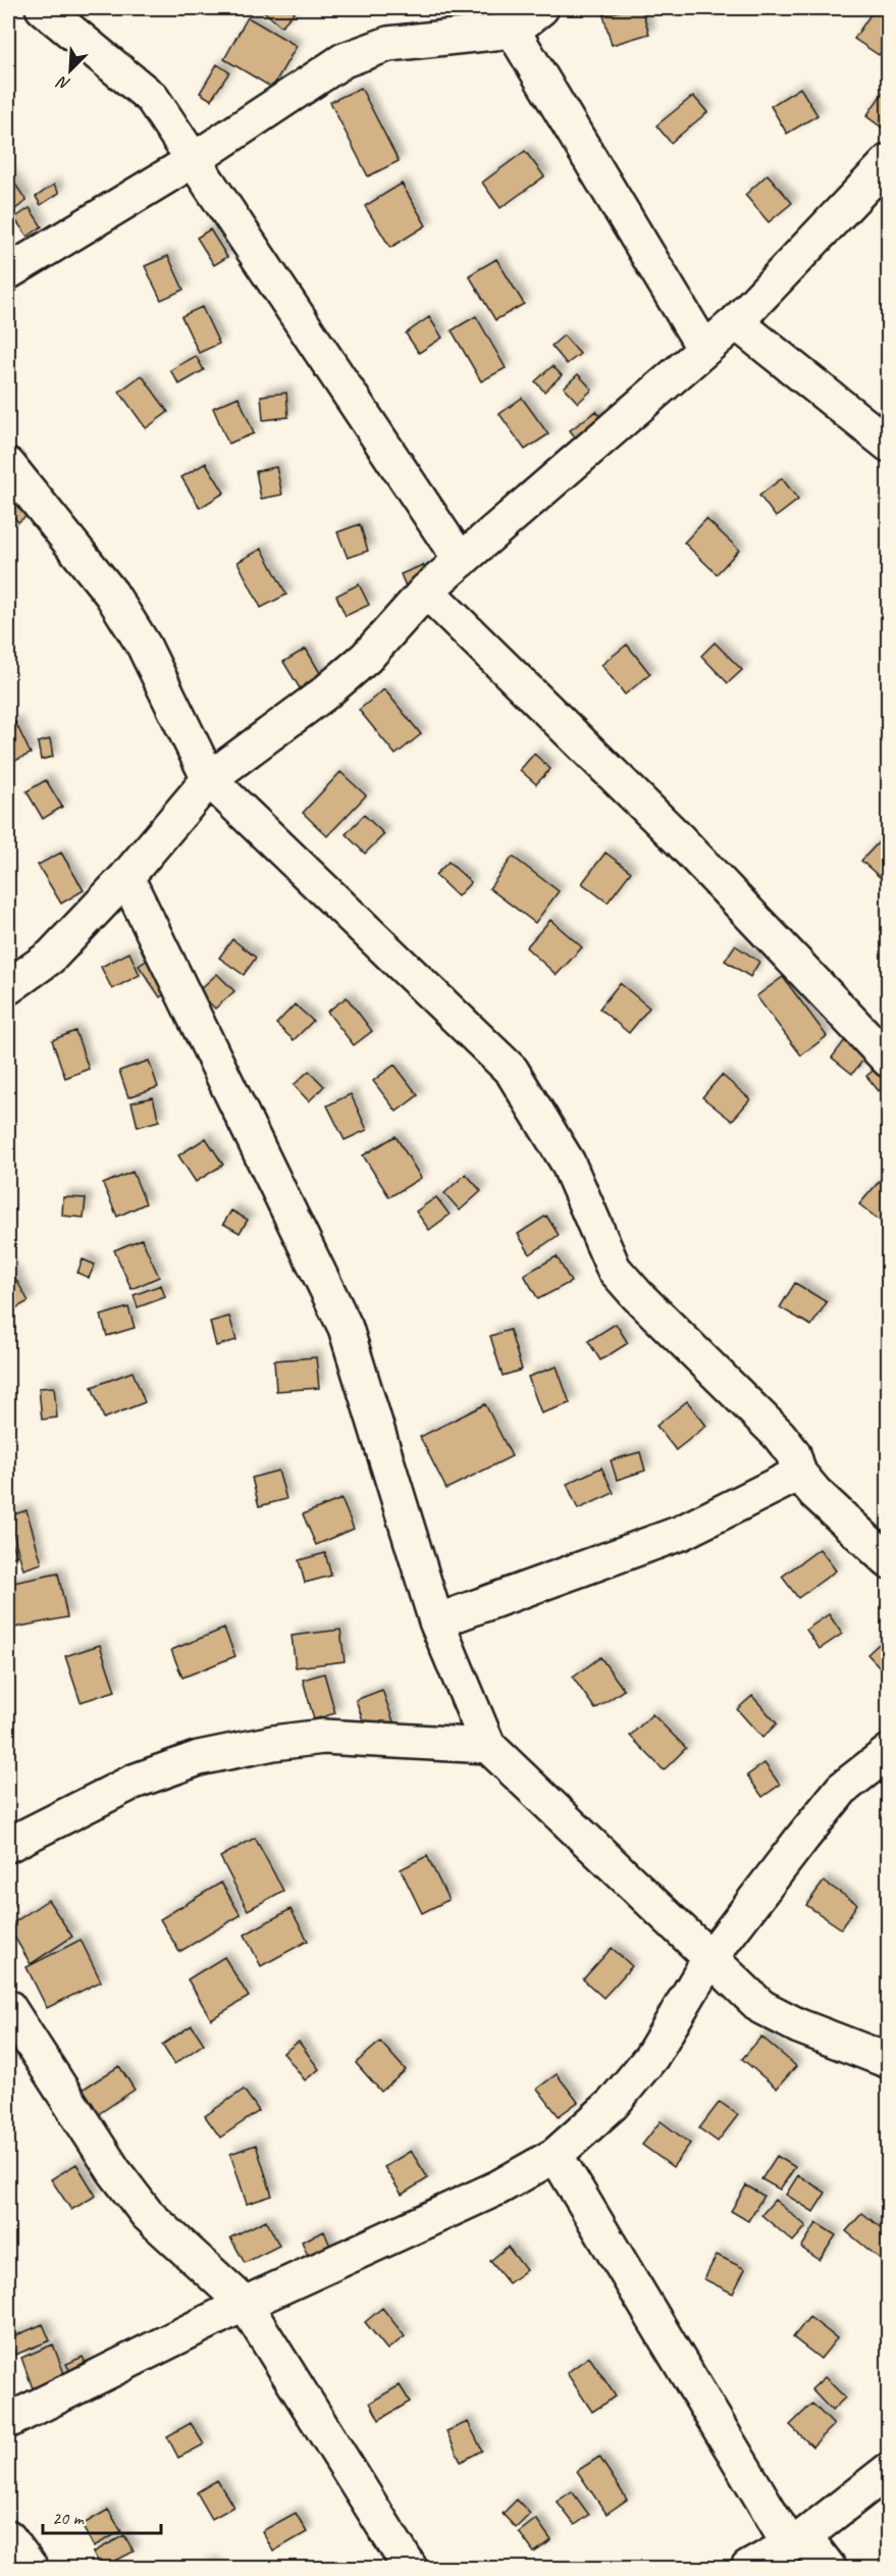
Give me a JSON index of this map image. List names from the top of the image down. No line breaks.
{"scale_bar":"20 m","north":"bottom left"}
